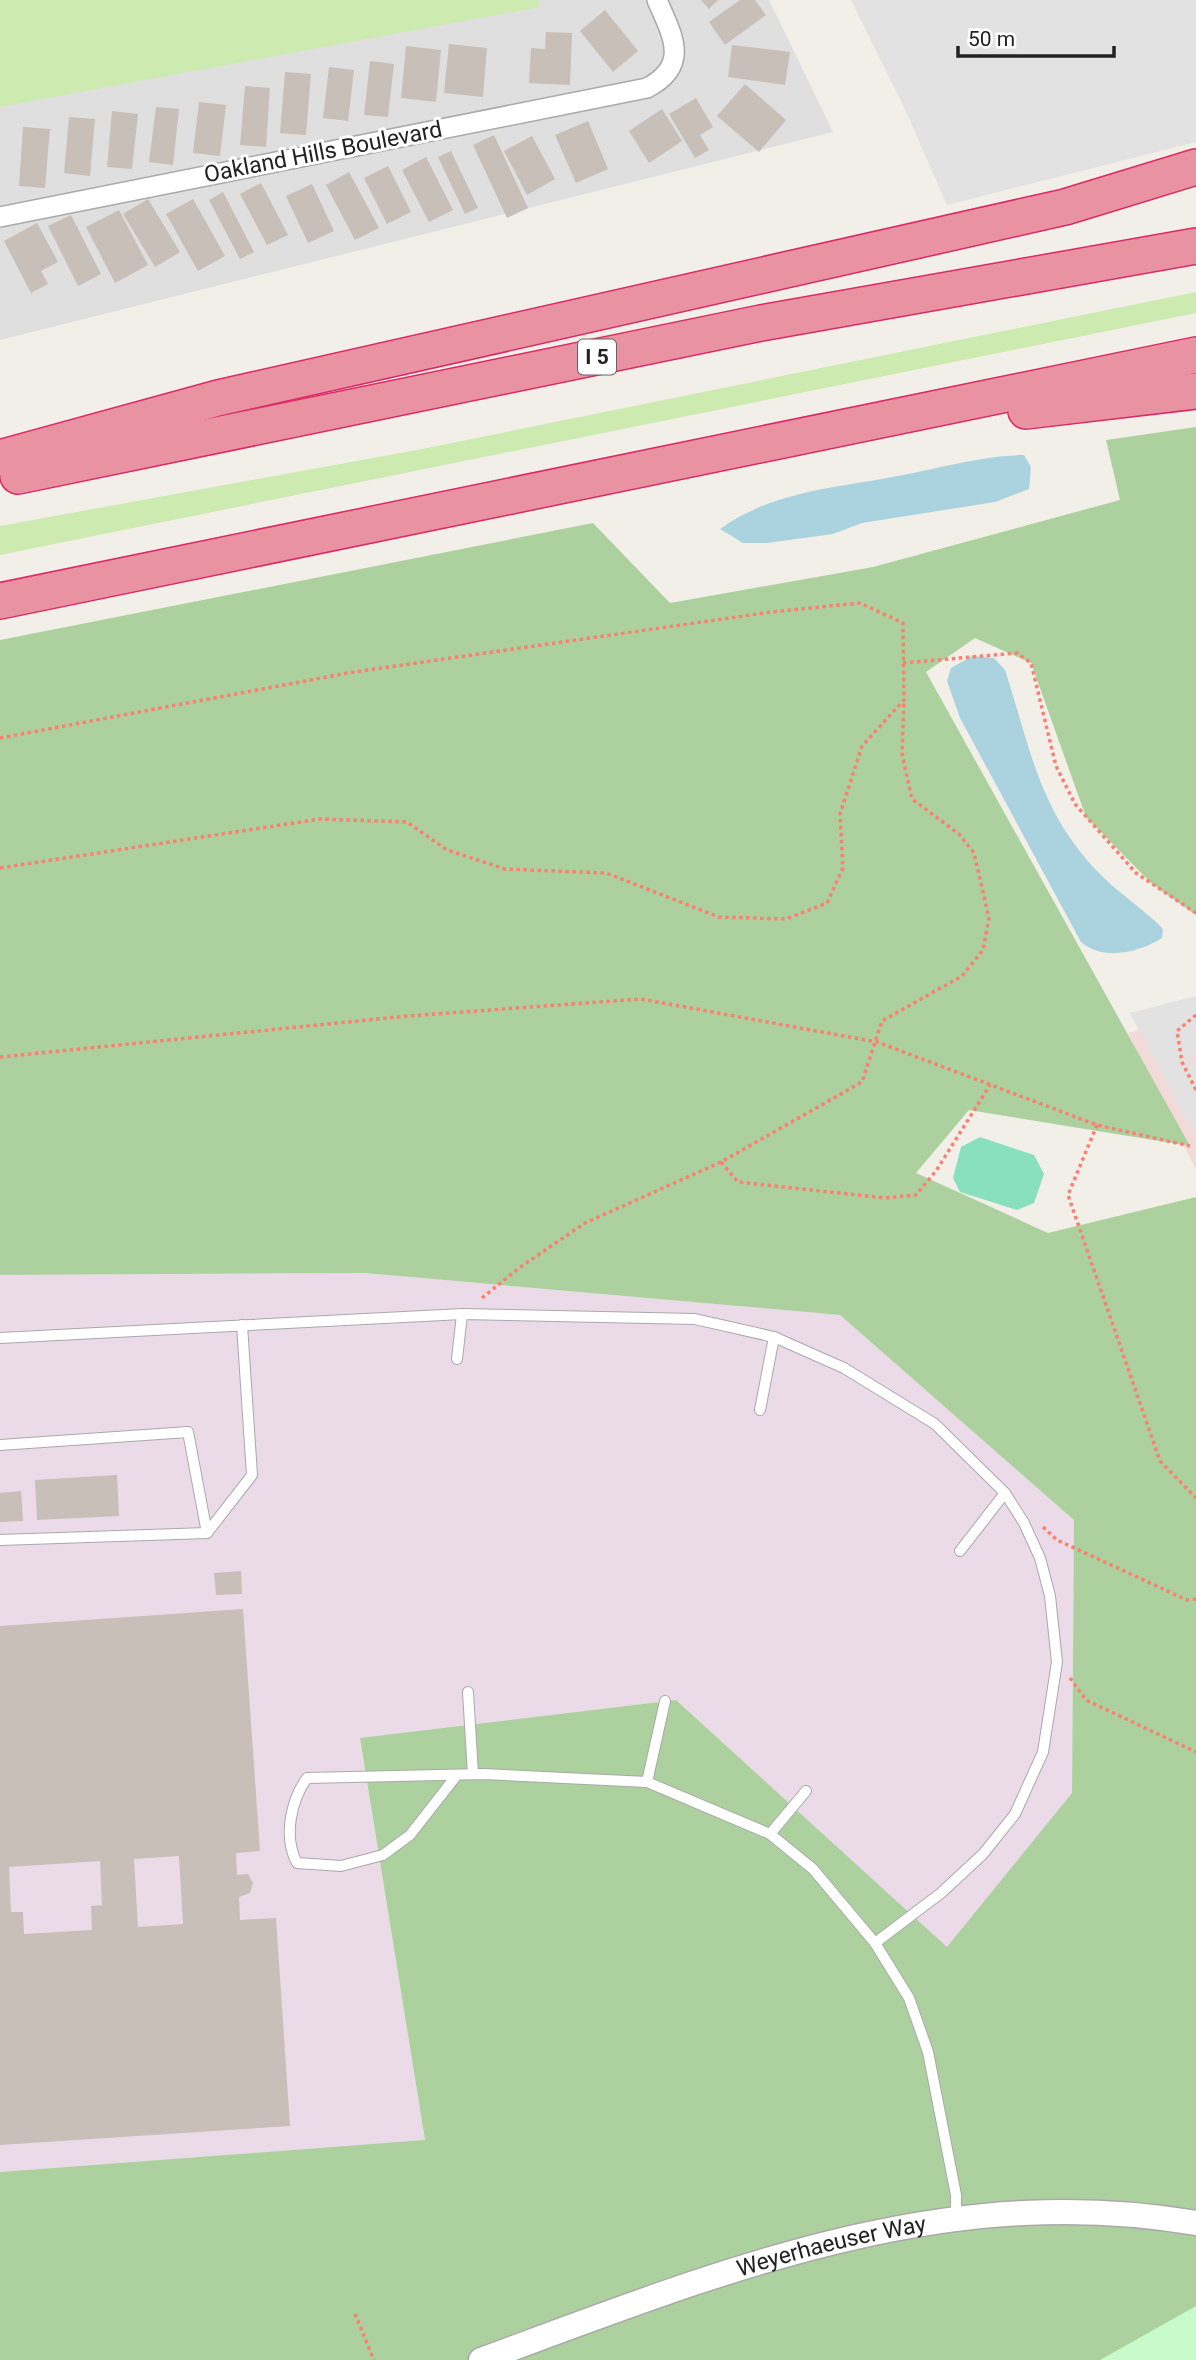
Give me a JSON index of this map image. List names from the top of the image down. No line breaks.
{"streets":{"highway":["I 5"],"street":["Oakland Hills Boulevard","Weyerhaeuser Way"]},"scale_bar":"50 m"}
